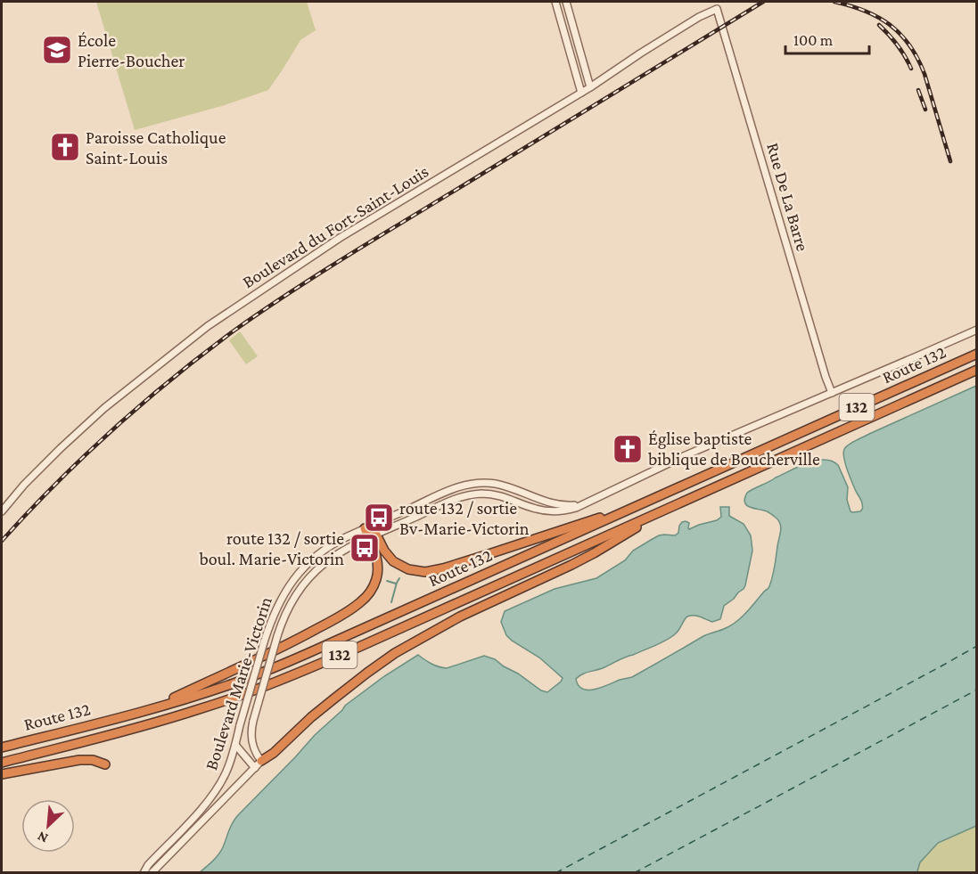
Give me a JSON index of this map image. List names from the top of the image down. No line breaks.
{"streets":{"highway":["Route 132","132"],"street":["Rue De La Barre","Boulevard du Fort-Saint-Louis","Boulevard Marie-Victorin"]},"crossings":[["Rue De La Barre","Boulevard du Fort-Saint-Louis"],["Rue De La Barre","Boulevard Marie-Victorin"]],"places":{"school or university":["École Pierre-Boucher"],"church":["Paroisse Catholique Saint-Louis","Église baptiste biblique de Boucherville"],"bus stop":["route 132 / sortie Bv-Marie-Victorin","route 132 / sortie boul. Marie-Victorin"]},"scale_bar":"100 m","north":"bottom left"}
